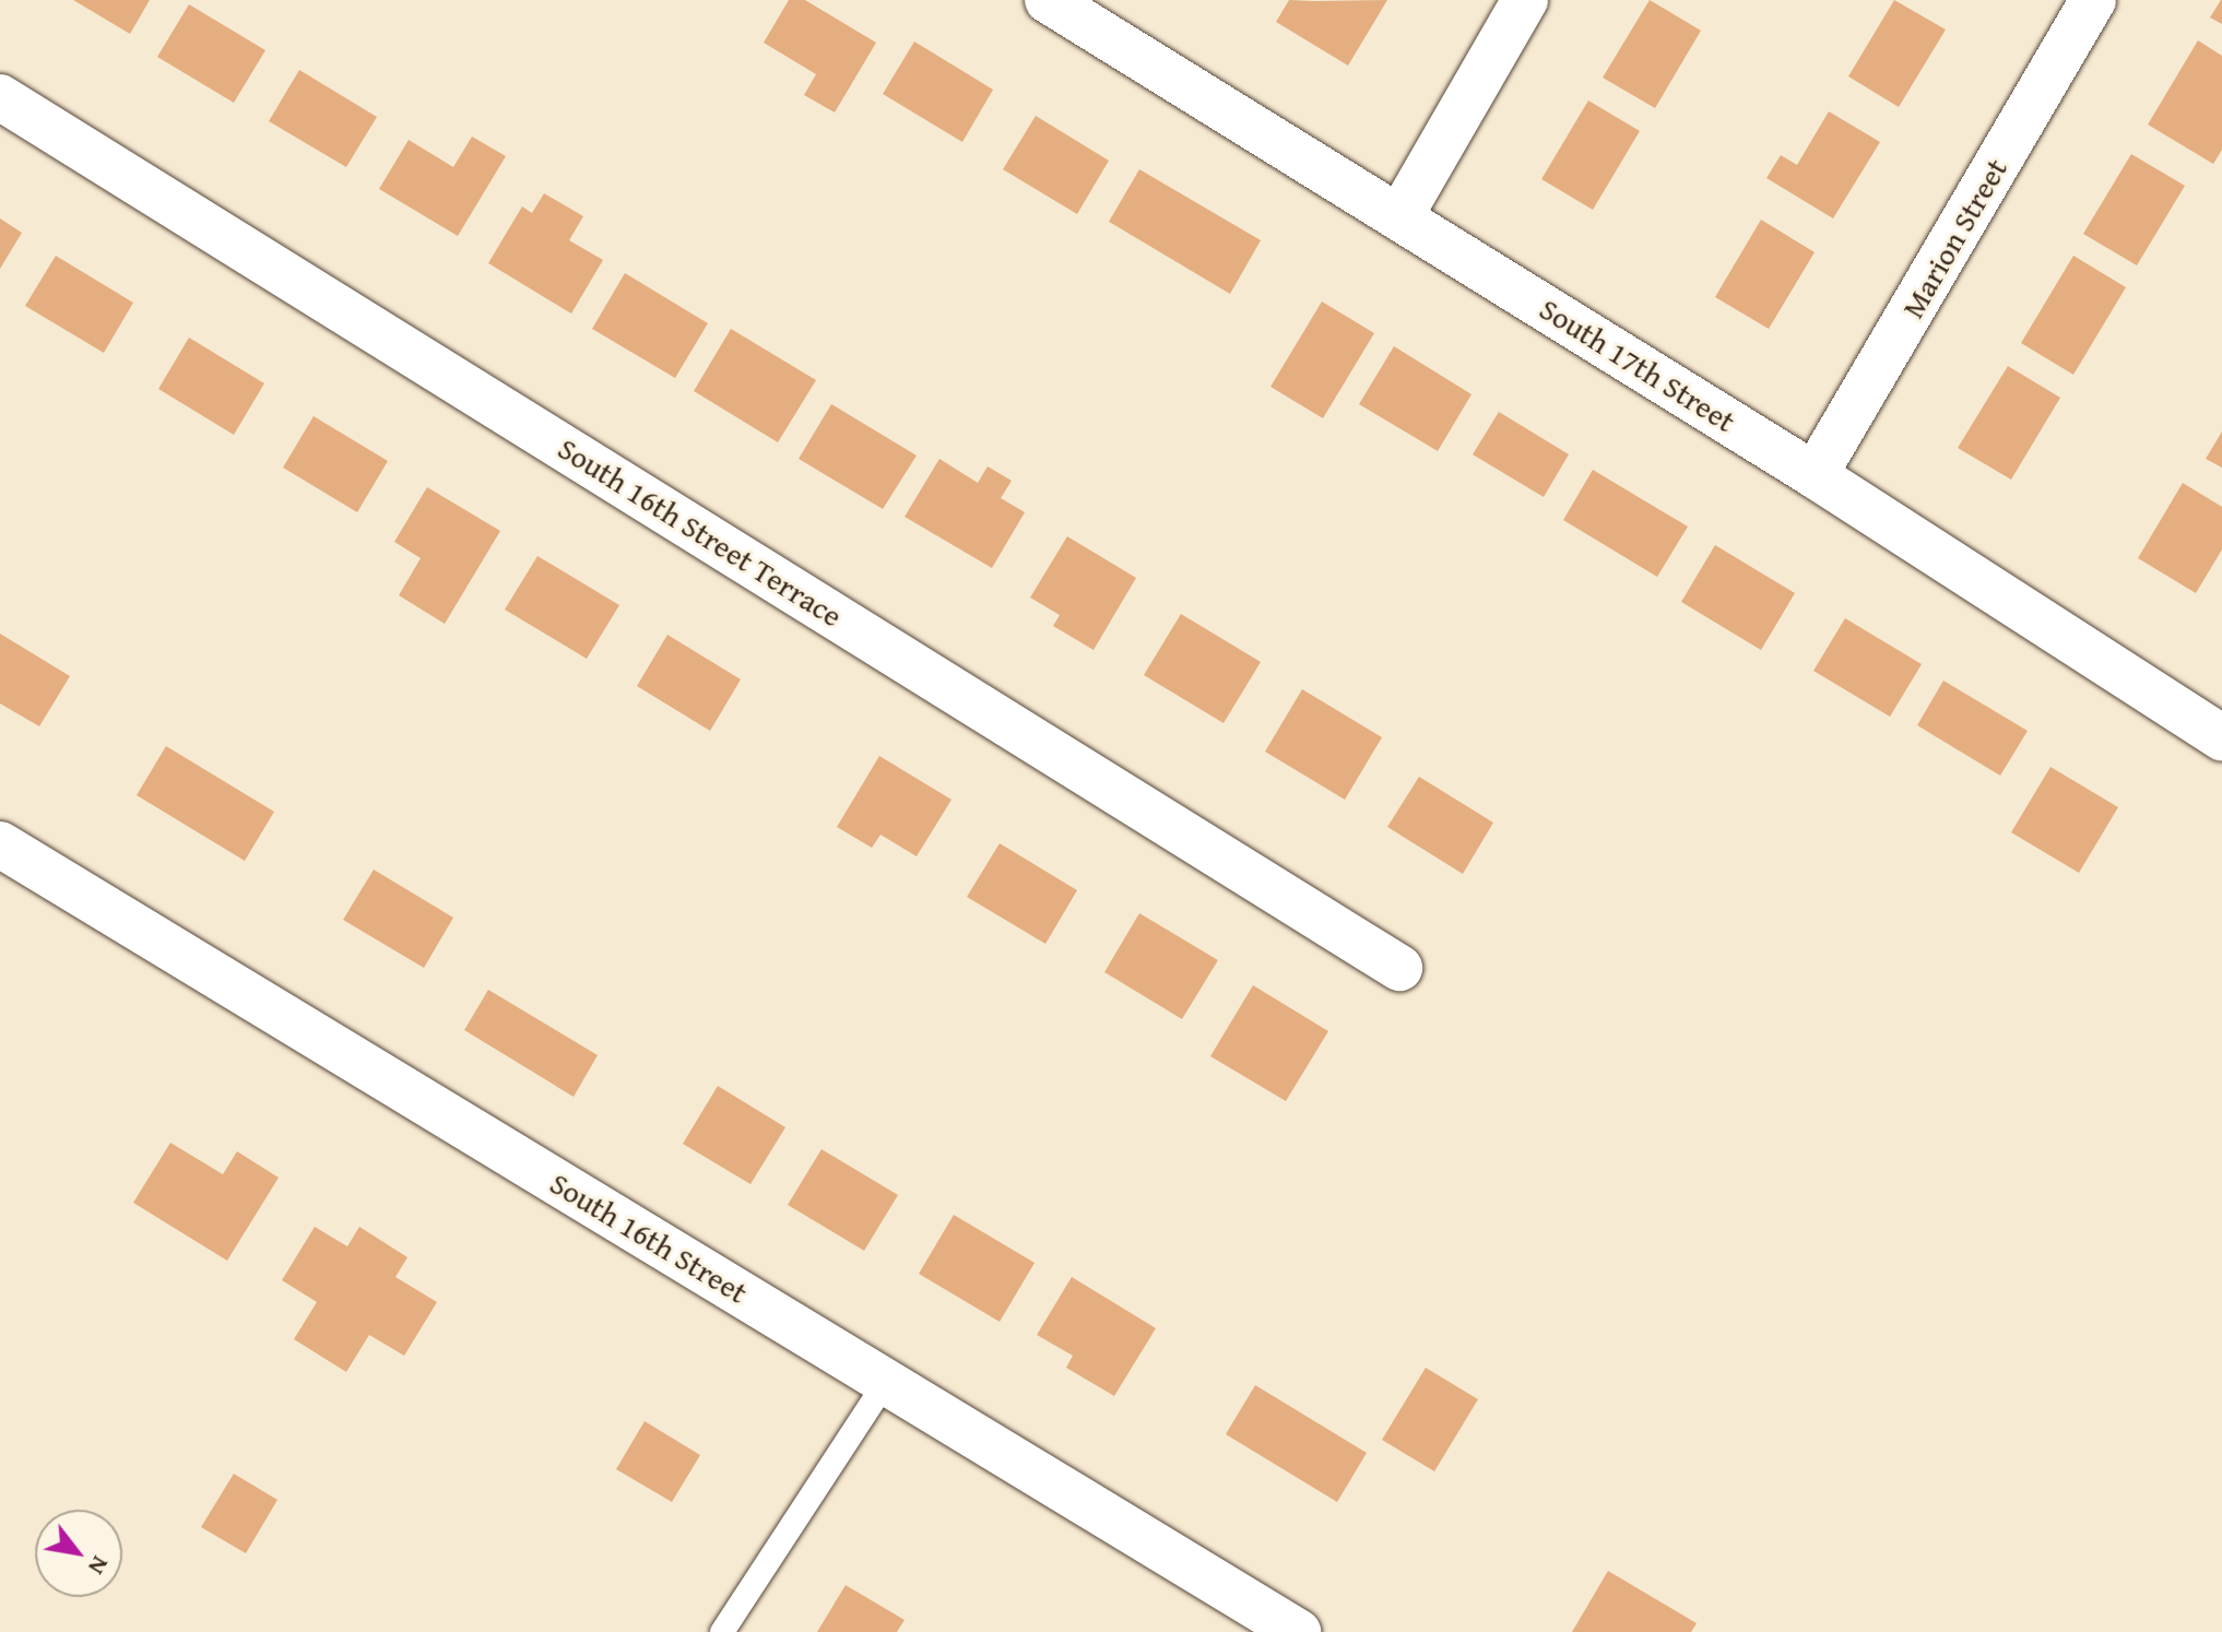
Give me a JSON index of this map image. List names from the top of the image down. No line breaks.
{"streets":{"street":["Marion Street","South 17th Street","South 16th Street Terrace","South 16th Street"]},"crossings":[["Marion Street","South 17th Street"]],"north":"bottom right"}
